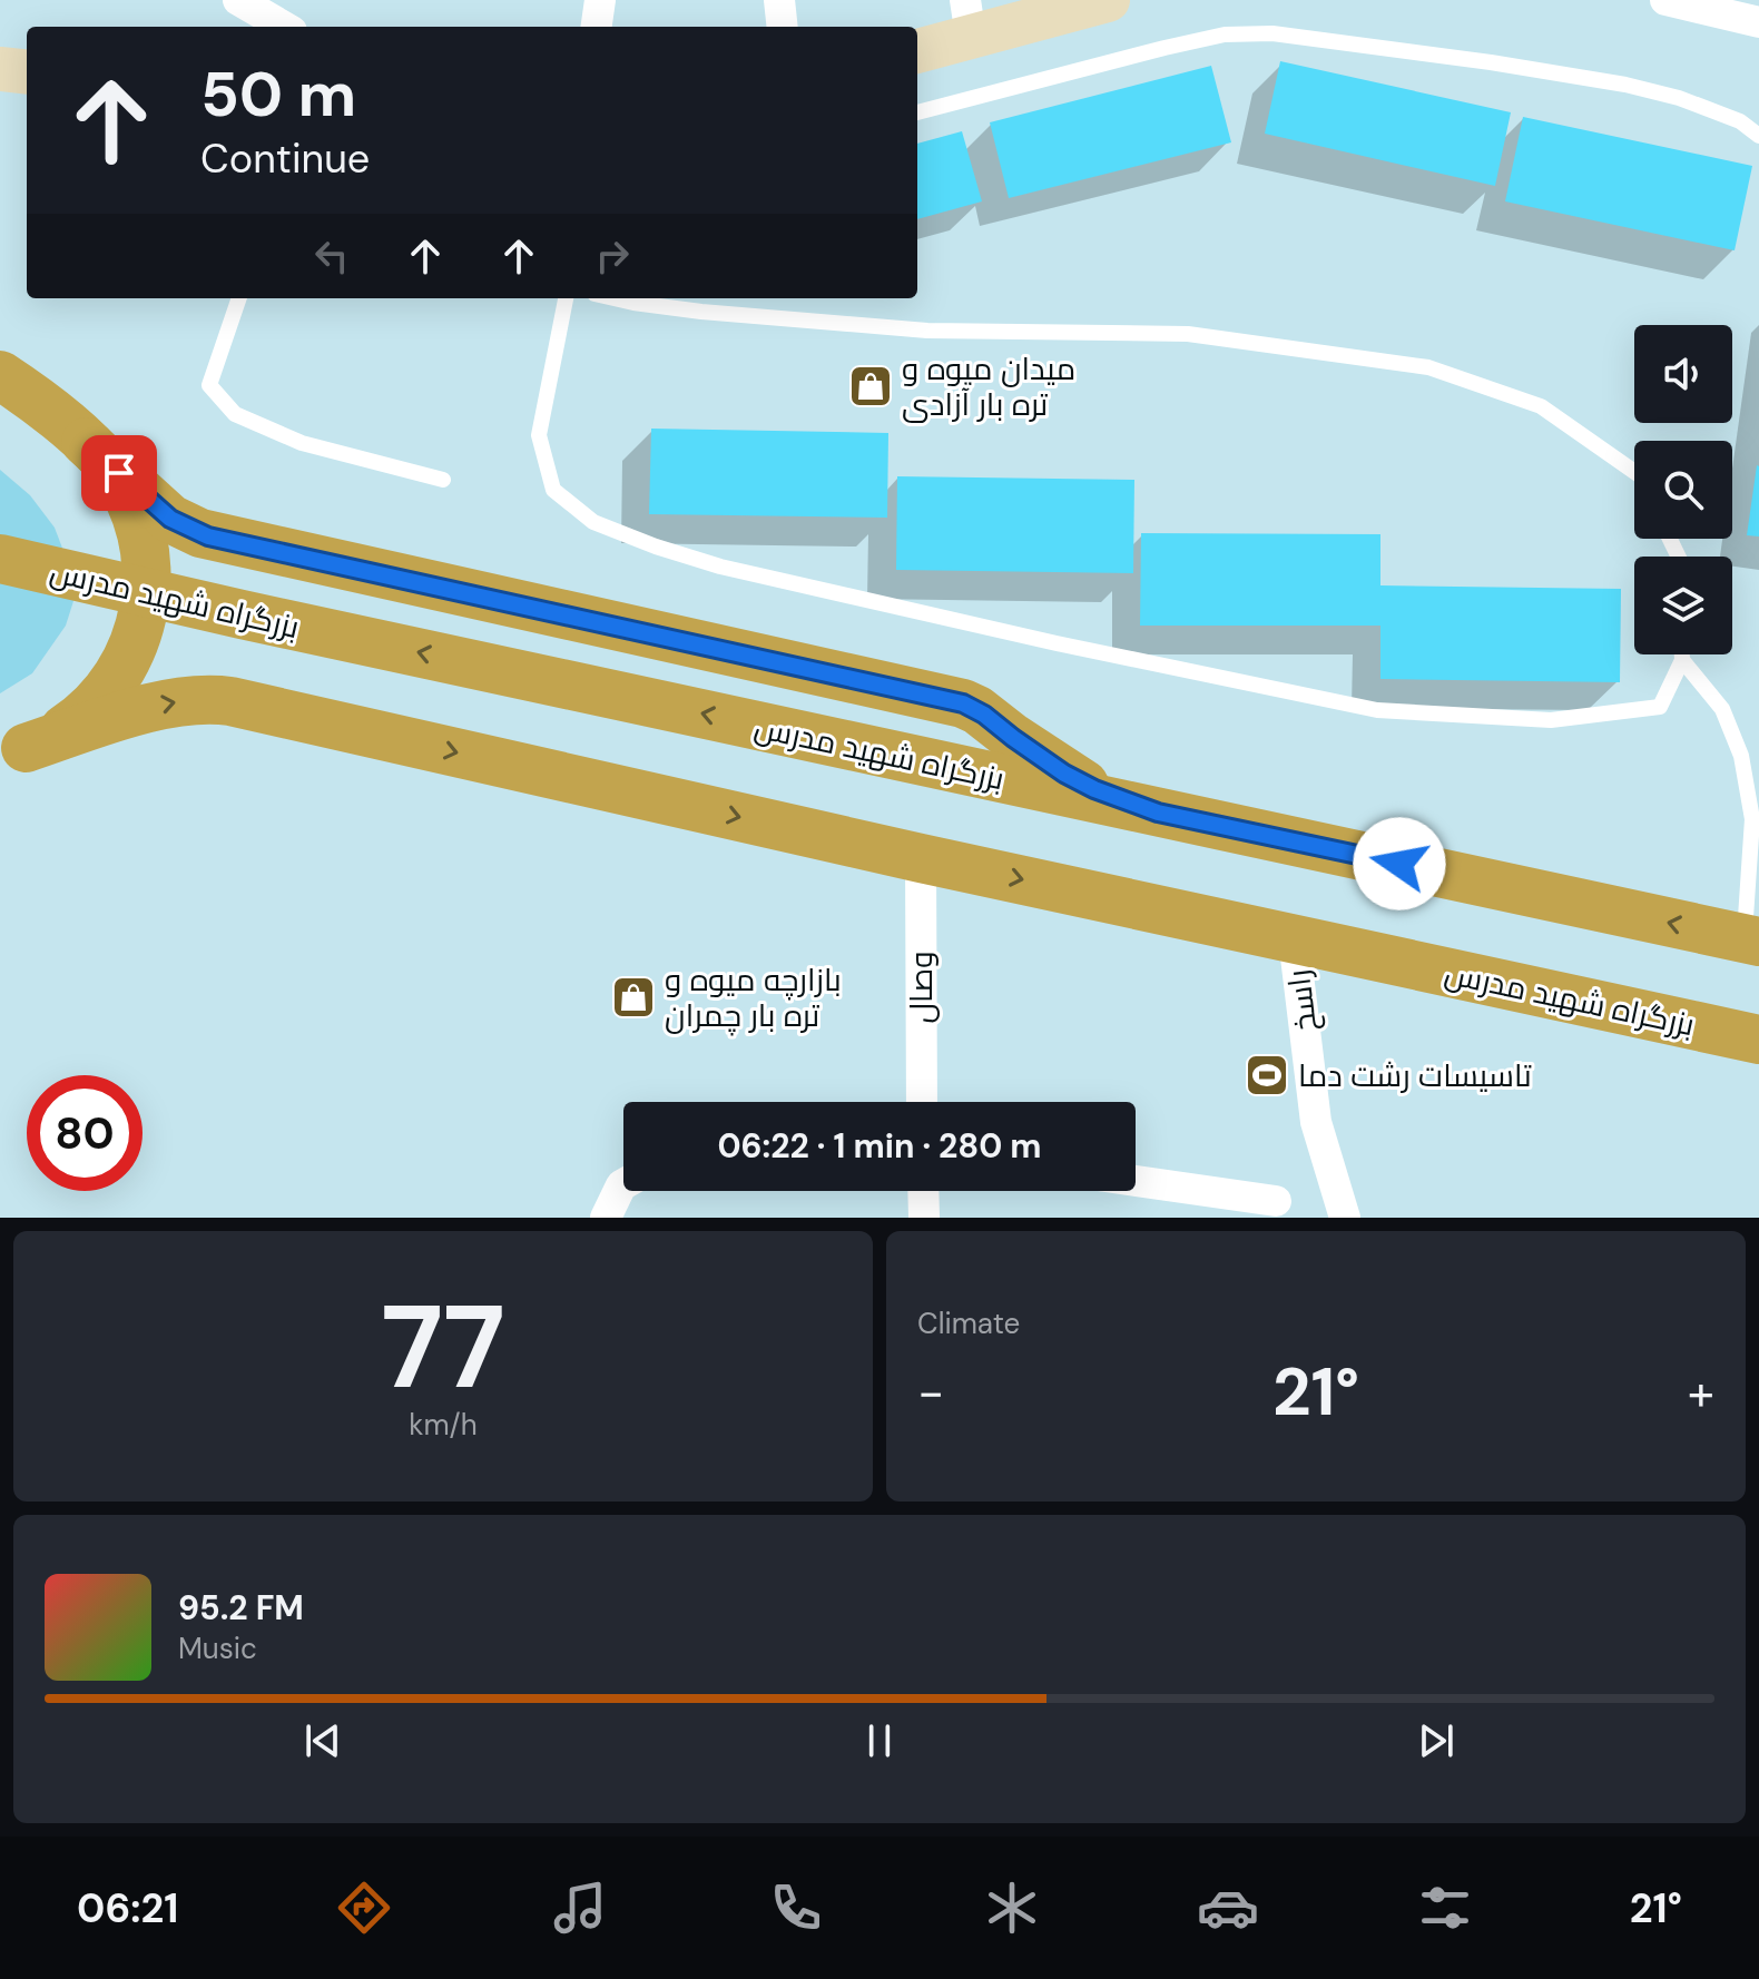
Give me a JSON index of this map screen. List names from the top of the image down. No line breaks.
{"streets":{"highway":["بزرگراه شهید مدرس"],"street":["وصال","راسخ"]},"crossings":[["بزرگراه شهید مدرس","وصال"],["بزرگراه شهید مدرس","راسخ"]],"places":{"shop":["میدان میوه و تره بار آزادی","بازارچه میوه و تره بار چمران"],"sports":["تاسیسات رشت دما"]},"page":{"turn":["50 m","Continue"],"limit":"80","trip":"06:22 · 1 min · 280 m","tile":[["77","km/h"],"Climate"],"heat":["−","21°","+"],"song":["95.2 FM","Music"],"tabs":["06:21","21°"]}}
